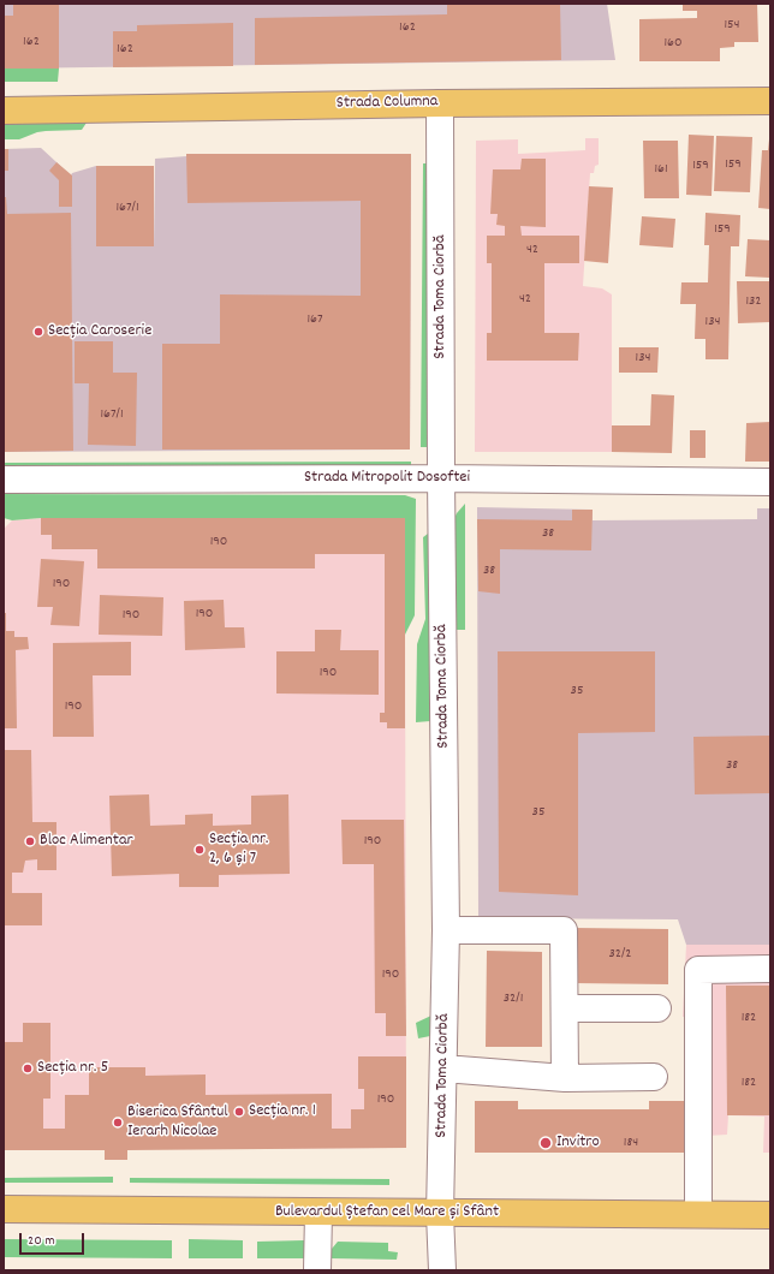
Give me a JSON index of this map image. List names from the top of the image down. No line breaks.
{"streets":{"main road":["Strada Columna","Bulevardul Ștefan cel Mare și Sfânt"],"street":["Strada Toma Ciorbă","Strada Mitropolit Dosoftei"]},"crossings":[["Strada Columna","Strada Toma Ciorbă"],["Strada Toma Ciorbă","Strada Mitropolit Dosoftei"],["Strada Toma Ciorbă","Bulevardul Ștefan cel Mare și Sfânt"]],"places":["Secția Caroserie","Bloc Alimentar","Secția nr. 2, 6 și 7","Secția nr. 5","Secția nr. 1","Biserica Sfântul Ierarh Nicolae","Invitro"],"house_numbers":["154","162","162","160","162","159","159","161","167/1","159","42","42","132","167","134","134","167/1","38","190","38","190","190","190","190","35","190","38","35","190","32/2","190","32/1","182","182","190","184"],"scale_bar":"20 m"}
